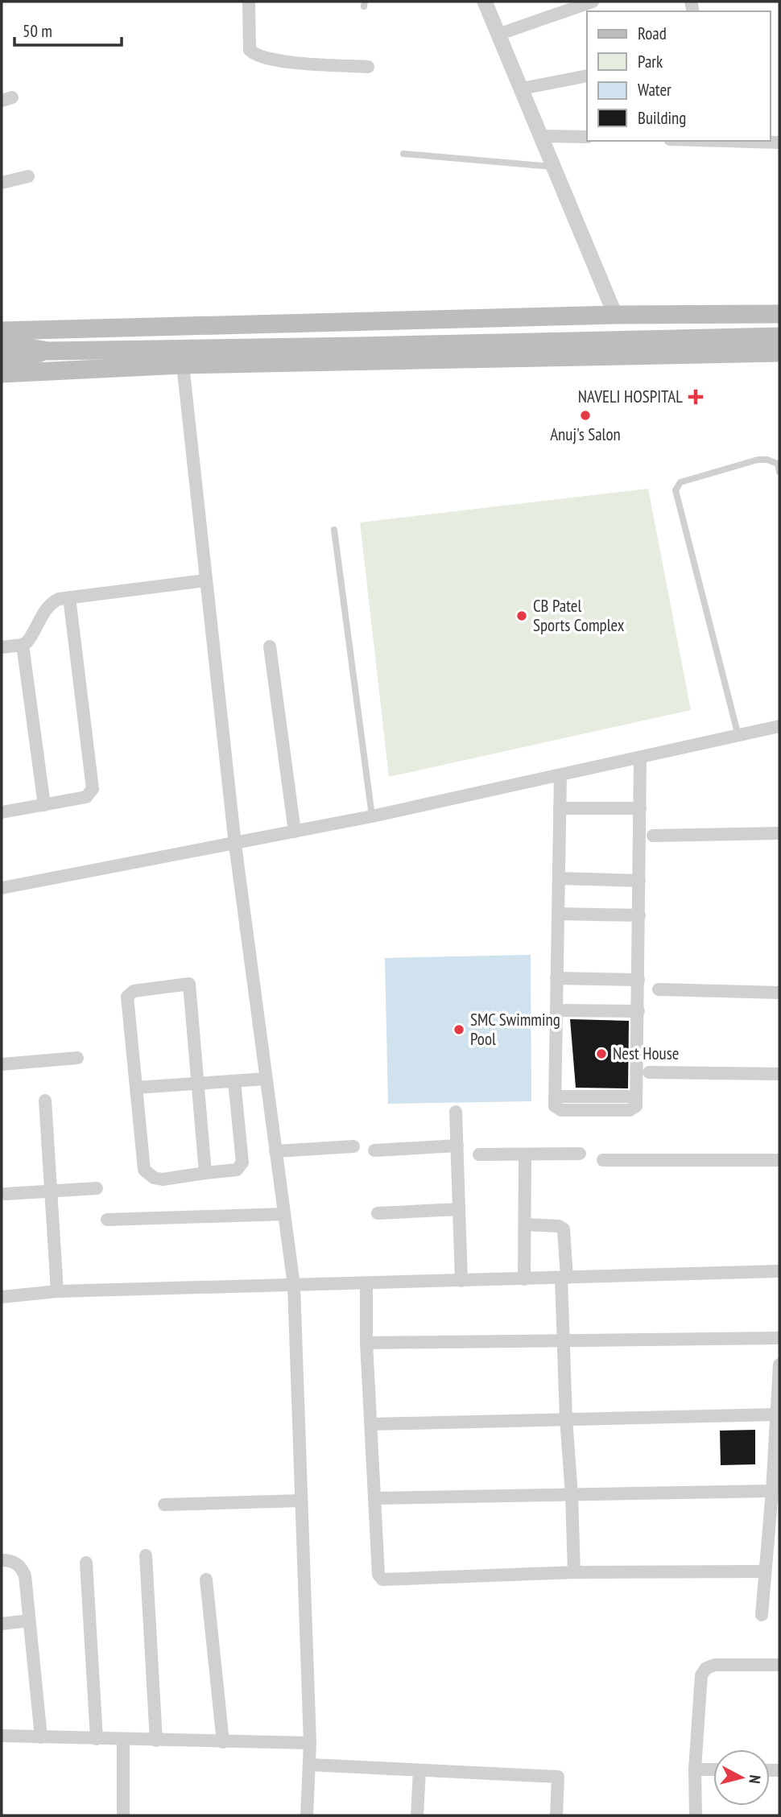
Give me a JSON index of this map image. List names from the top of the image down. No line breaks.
{"places":{"health":["NAVELI HOSPITAL"],"other":["Anuj's Salon","CB Patel Sports Complex","SMC Swimming Pool","Nest House"]},"legend":["Road","Park","Water","Building"],"scale_bar":"50 m","north":"right"}
